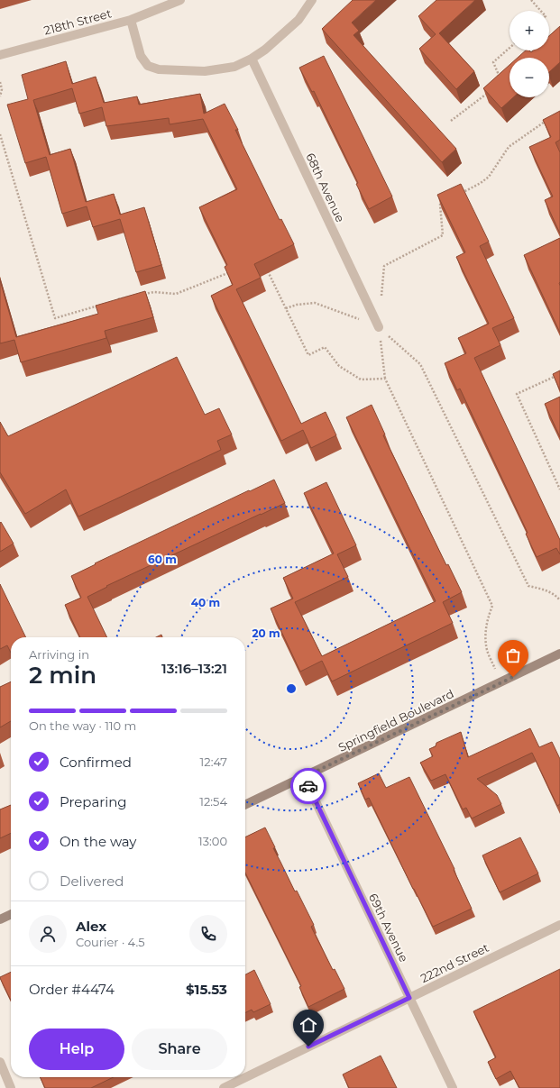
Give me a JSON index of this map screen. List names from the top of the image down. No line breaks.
{"streets":{"main road":["Springfield Boulevard"],"street":["218th Street","68th Avenue","69th Avenue","222nd Street"]},"crossings":[["Springfield Boulevard","69th Avenue"],["69th Avenue","222nd Street"]],"page":{"map_buttons":["+","−"],"heading":["2 min","Arriving in","13:16–13:21"],"panel":["Alex","Courier · 4.5","Order #4474","$15.53"],"bar":"On the way · 110 m","list":[["Confirmed","12:47"],["Preparing","12:54"],["On the way","13:00"],"Delivered"],"buttons":["Help","Share"]},"rings":["60 m","40 m","20 m"]}
